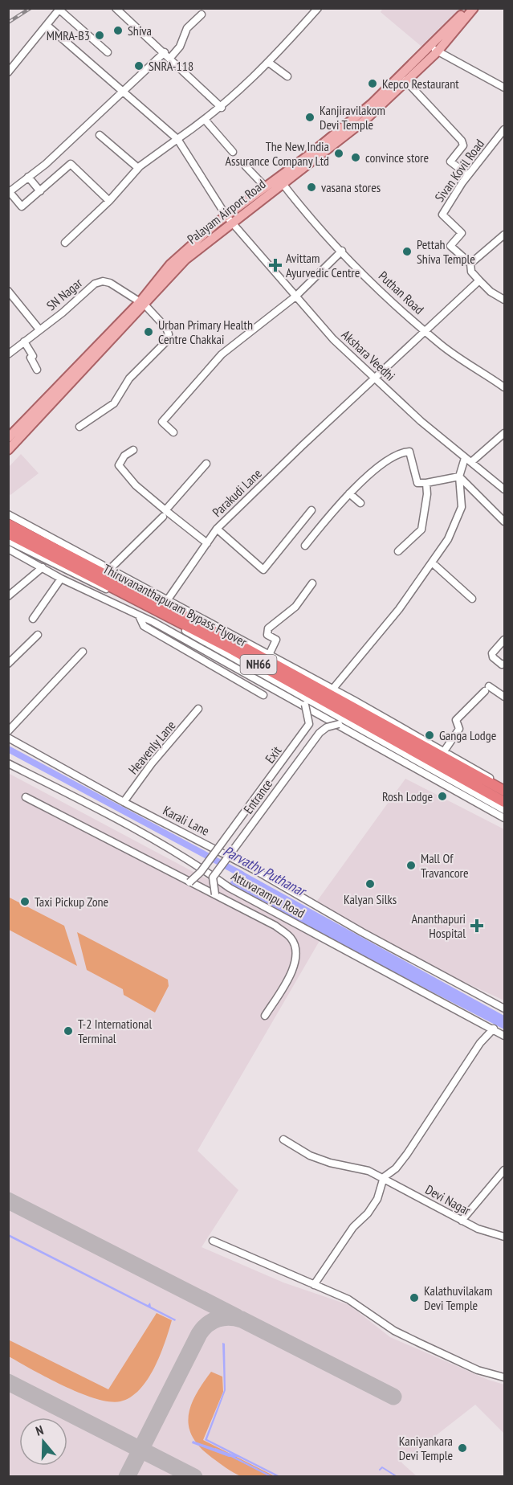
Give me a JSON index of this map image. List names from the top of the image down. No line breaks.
{"streets":{"highway":["Thiruvananthapuram Bypass Flyover","NH66"],"main road":["Palayam Airport Road"],"street":["Sivan Kovil Road","Puthan Road","SN Nagar","Akshara Veedhi","Parakudi Lane","Heavenly Lane","Exit","Entrance","Karali Lane","Attuvarampu Road","Devi Nagar"]},"crossings":[["Palayam Airport Road","Puthan Road"],["Palayam Airport Road","SN Nagar"],["Palayam Airport Road","Akshara Veedhi"],["Puthan Road","Parakudi Lane"],["Akshara Veedhi","Parakudi Lane"],["Heavenly Lane","Karali Lane"]],"water":["Parvathy Puthanar"],"places":{"other":["Shiva","MMRA-B3","SNRA-118","Kepco Restaurant","Kanjiravilakom Devi Temple","The New India Assurance Company Ltd","convince store","vasana stores","Pettah Shiva Temple","Urban Primary Health Centre Chakkai","Ganga Lodge","Rosh Lodge","Mall Of Travancore","Kalyan Silks","Taxi Pickup Zone","T-2 International Terminal","Kalathuvilakam Devi Temple","Kaniyankara Devi Temple"],"health":["Avittam Ayurvedic Centre","Ananthapuri Hospital"]},"north":"top"}
